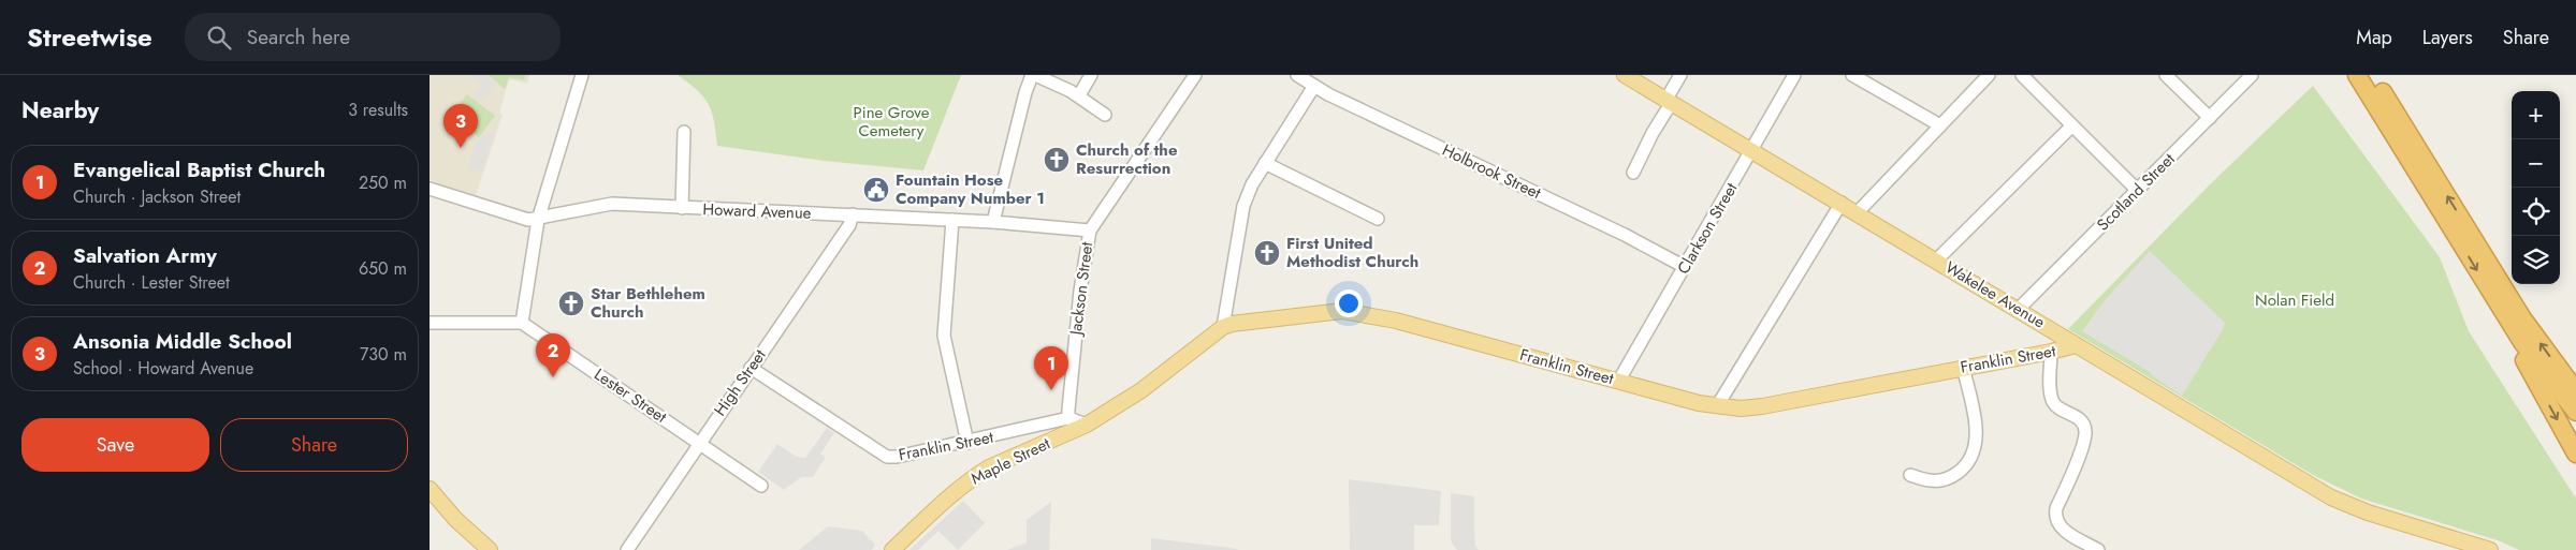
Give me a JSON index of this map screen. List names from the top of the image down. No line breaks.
{"streets":{"main road":["Wakelee Avenue","Franklin Street","Maple Street"],"street":["Holbrook Street","Scotland Street","Howard Avenue","Clarkson Street","Jackson Street","High Street","Lester Street"]},"crossings":[["Holbrook Street","Clarkson Street"],["Scotland Street","Wakelee Avenue"],["Howard Avenue","Jackson Street"],["Howard Avenue","High Street"],["Clarkson Street","Wakelee Avenue"],["Clarkson Street","Franklin Street"],["Jackson Street","Franklin Street"],["Wakelee Avenue","Franklin Street"],["Franklin Street","High Street"],["High Street","Lester Street"]],"parks":["Pine Grove Cemetery","Nolan Field"],"places":{"church":["Church of the Resurrection","First United Methodist Church","Star Bethlehem Church"],"public building":["Fountain Hose Company Number 1"]},"page":{"header":"Streetwise","search":"Search here","nav":["Map","Layers","Share"],"heading":["Nearby","3 results"],"map_buttons":["+","−"],"pins":["3","2","1"],"list":[{"mark":"1","name":"Evangelical Baptist Church","note":"Church · Jackson Street","value":"250 m"},{"mark":"2","name":"Salvation Army","note":"Church · Lester Street","value":"650 m"},{"mark":"3","name":"Ansonia Middle School","note":"School · Howard Avenue","value":"730 m"}],"buttons":["Save","Share"]}}
